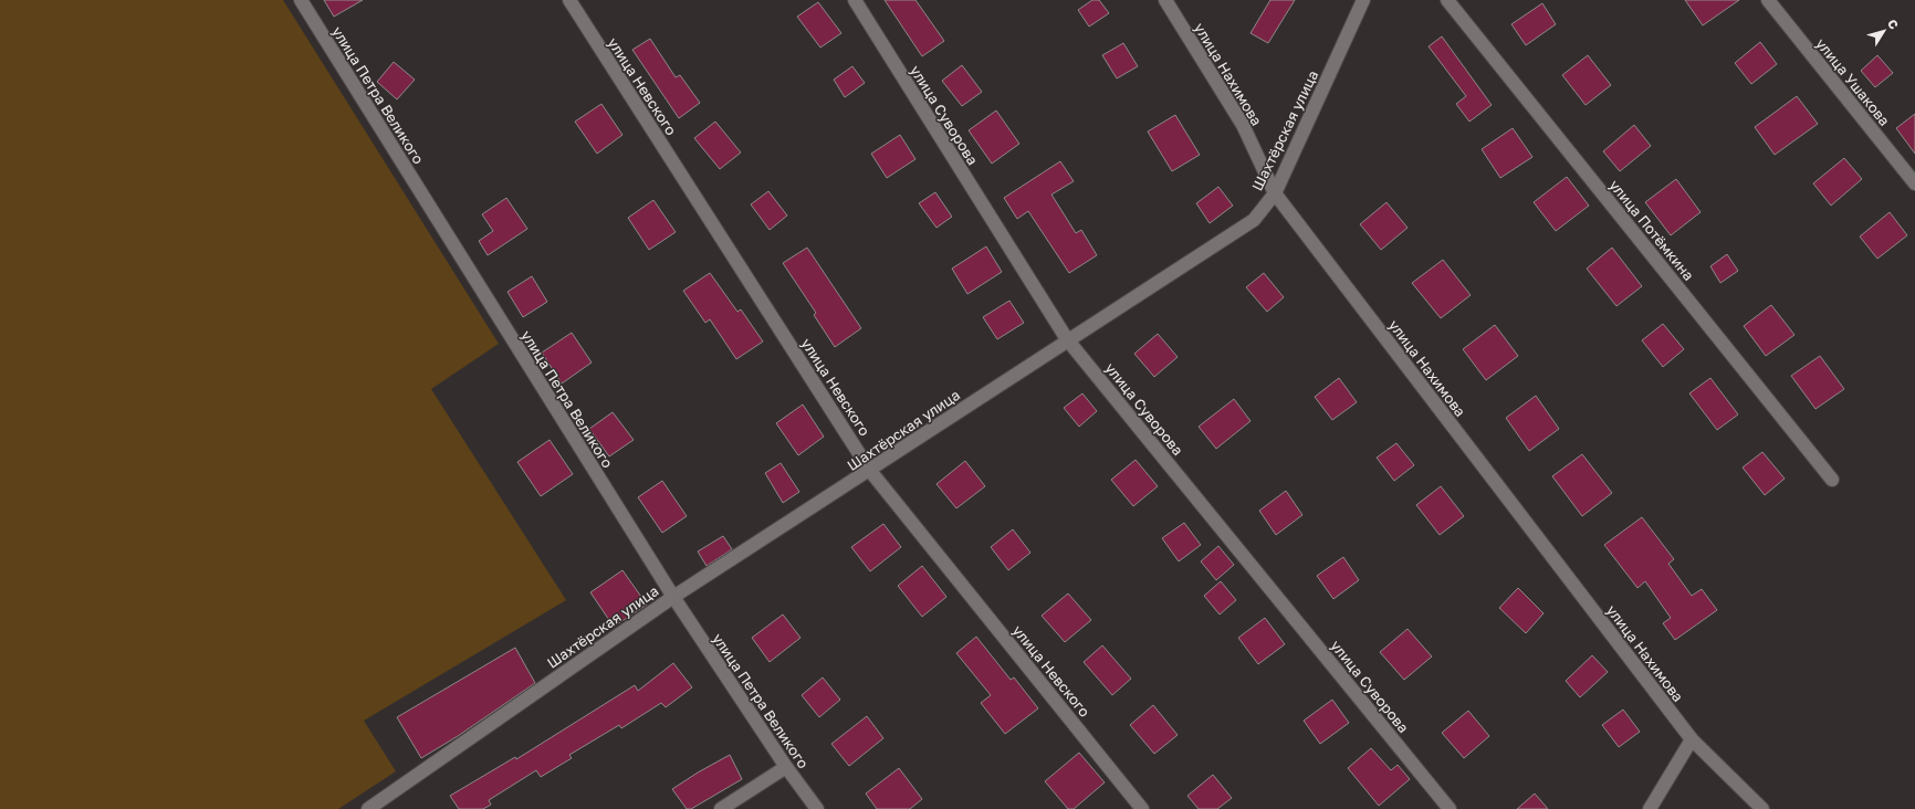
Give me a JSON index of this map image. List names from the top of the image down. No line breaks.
{"streets":{"street":["улица Нахимова","улица Ушакова","улица Невского","улица Петра Великого","улица Суворова","Шахтёрская улица","улица Потёмкина"]},"crossings":[["улица Нахимова","Шахтёрская улица"],["улица Невского","Шахтёрская улица"],["улица Петра Великого","Шахтёрская улица"],["улица Суворова","Шахтёрская улица"]],"north":"top right"}
